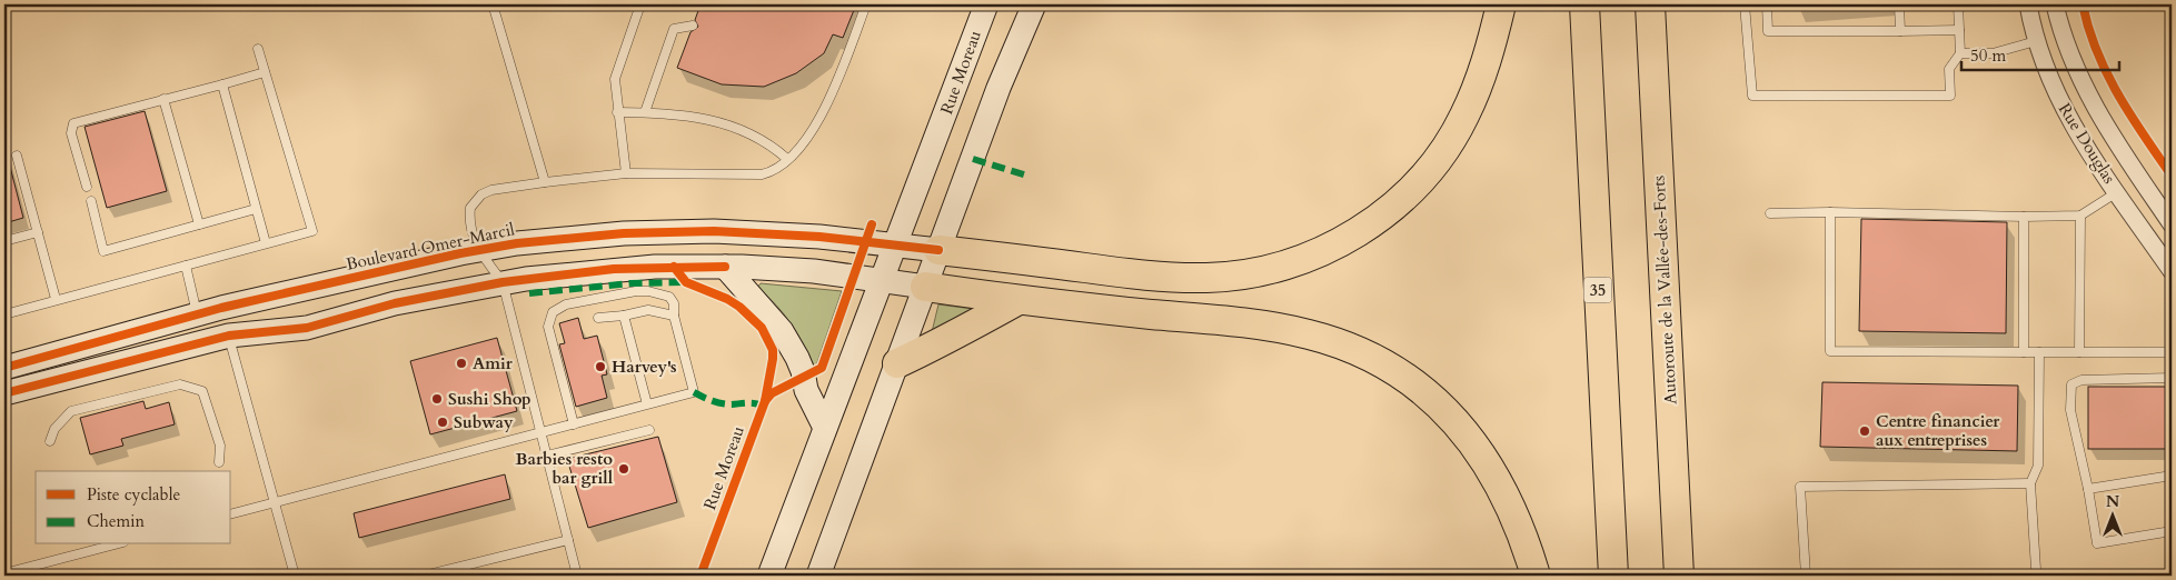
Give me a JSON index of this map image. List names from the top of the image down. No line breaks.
{"streets":{"highway":["35","Autoroute de la Vallée-des-Forts"],"street":["Rue Moreau","Rue Douglas","Boulevard Omer-Marcil"]},"crossings":[["Rue Moreau","Boulevard Omer-Marcil"]],"places":["Amir","Harvey's","Sushi Shop","Subway","Centre financier aux entreprises","Barbies resto bar grill"],"legend":["Piste cyclable","Chemin"],"scale_bar":"50 m","north":"top"}
